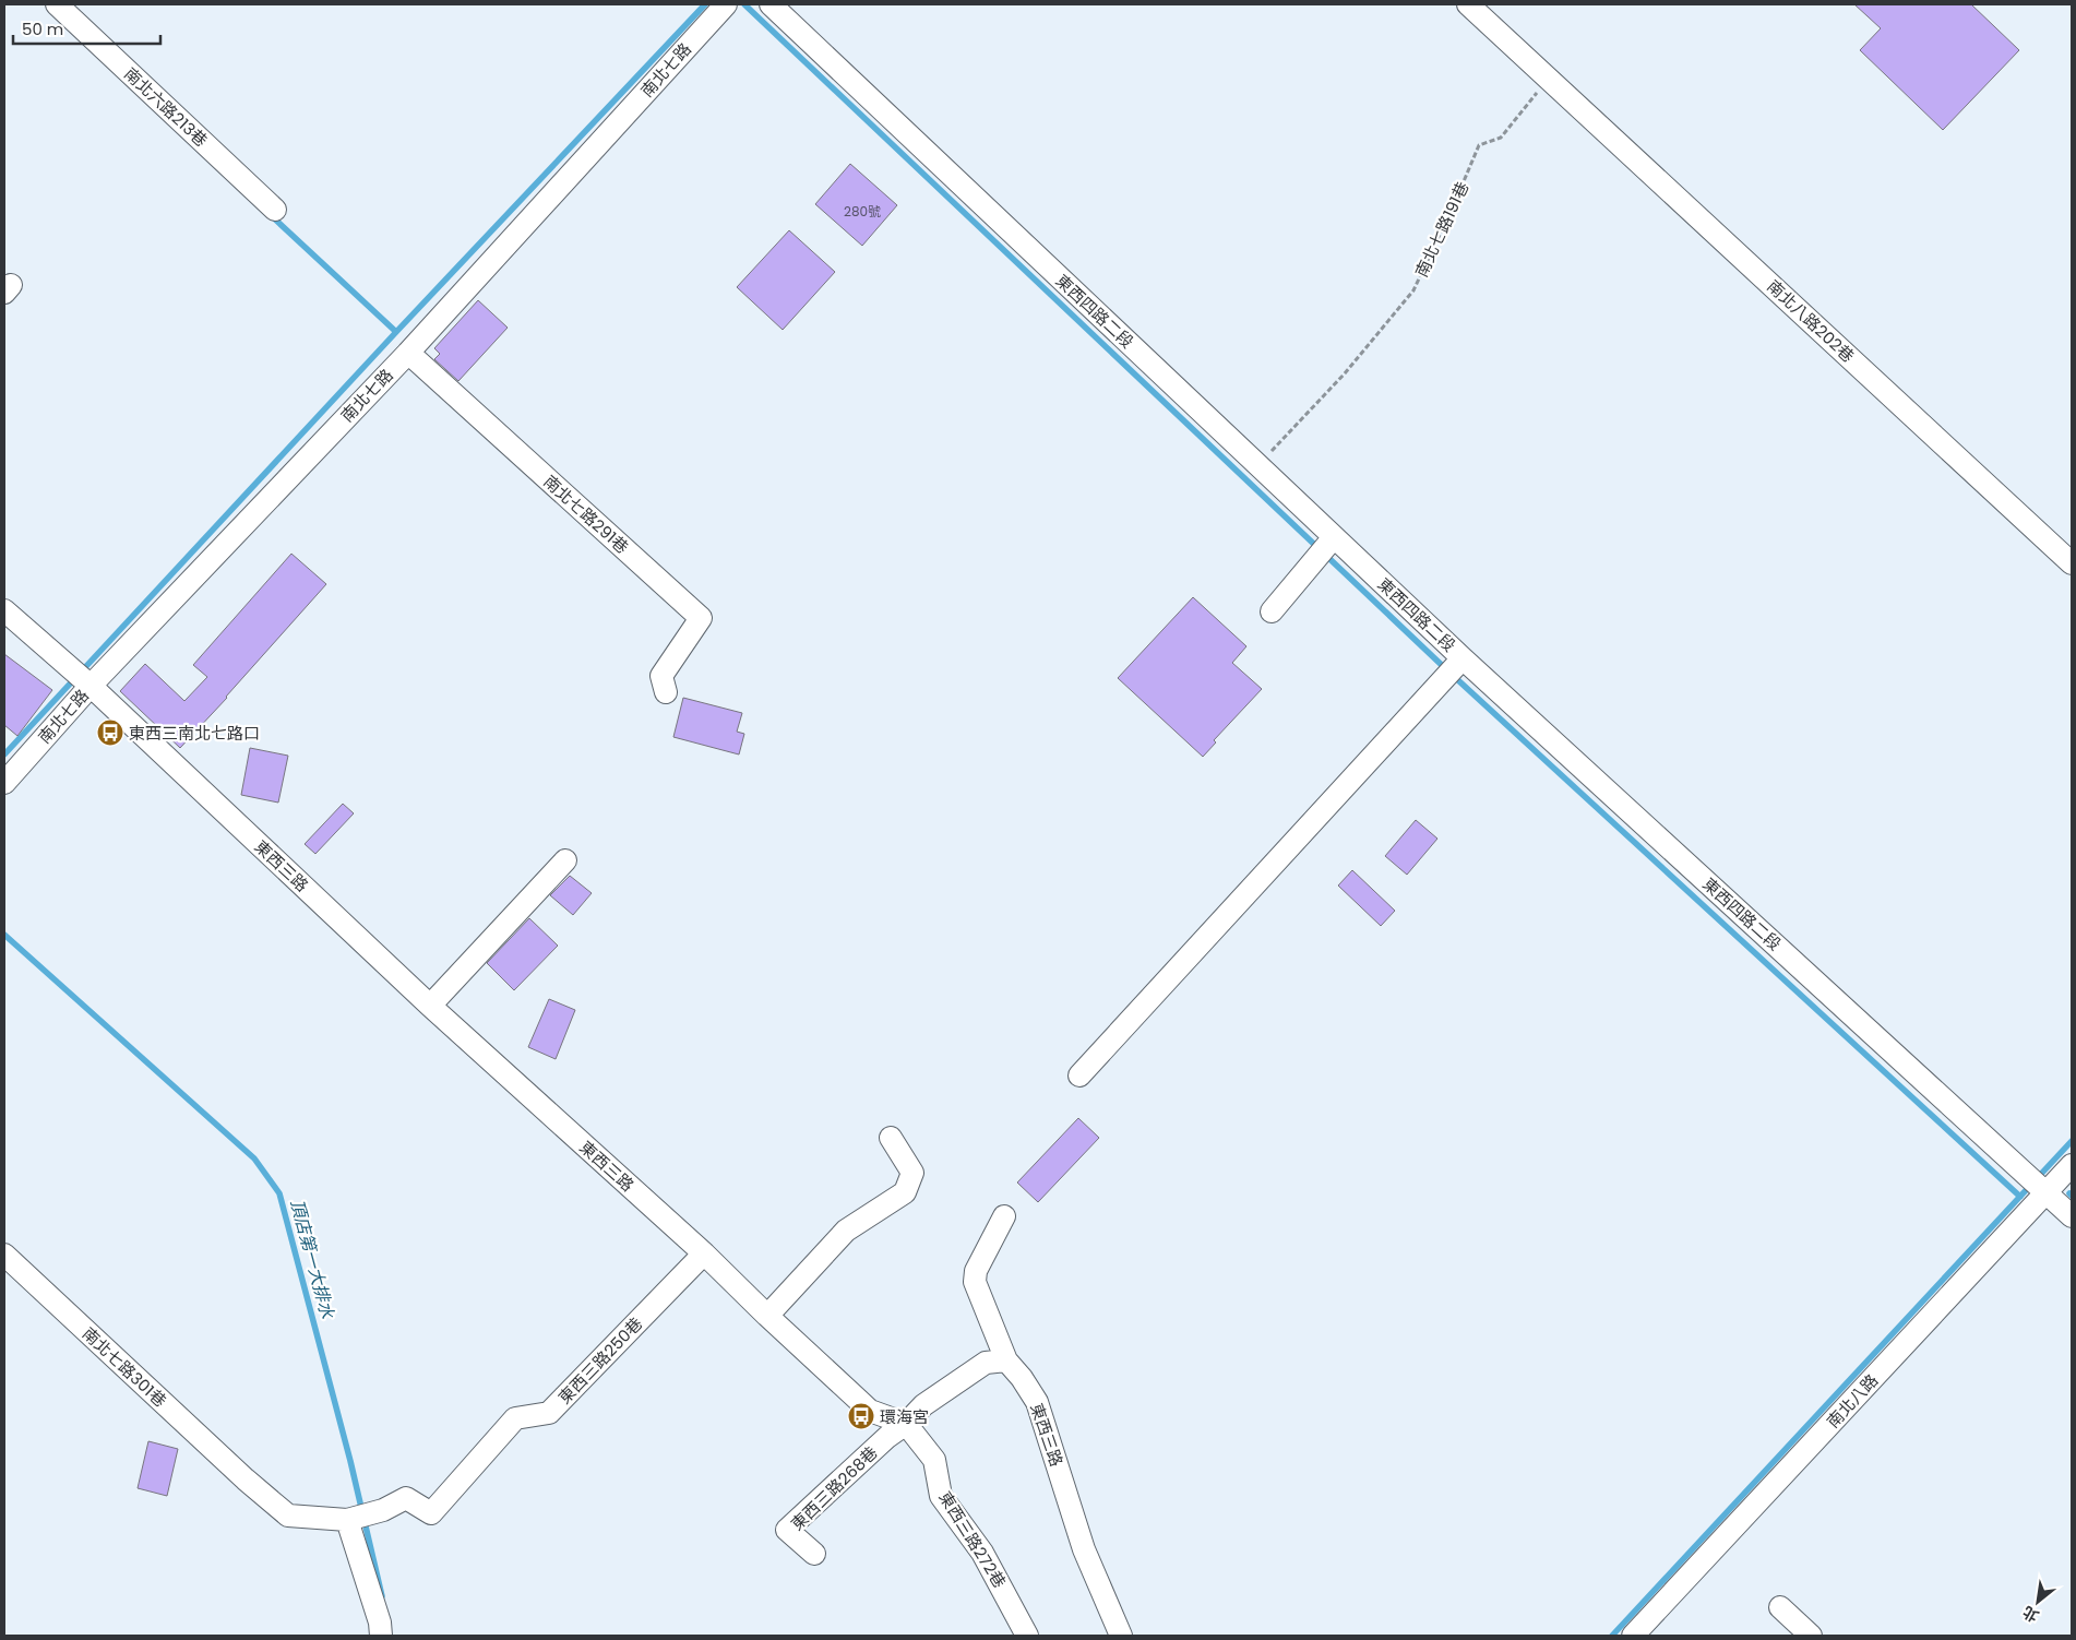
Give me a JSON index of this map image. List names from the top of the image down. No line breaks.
{"streets":{"street":["南北七路","南北六路213巷","東西四路二段","南北八路202巷","南北七路291巷","東西三路","東西三路250巷","南北七路301巷","南北八路","東西三路268巷","東西三路272巷"],"path":["南北七路191巷"]},"crossings":[["南北七路","南北七路291巷"],["南北七路","東西三路"],["南北七路191巷","東西四路二段"],["南北七路191巷","南北八路202巷"],["東西四路二段","南北八路"],["東西三路","東西三路250巷"],["東西三路","東西三路268巷"],["東西三路","東西三路272巷"],["東西三路250巷","南北七路301巷"],["東西三路268巷","東西三路272巷"]],"water":["頂店第一大排水"],"places":{"bus stop":["東西三南北七路口","環海宮"]},"house_numbers":["280號"],"scale_bar":"50 m","north":"bottom left"}
